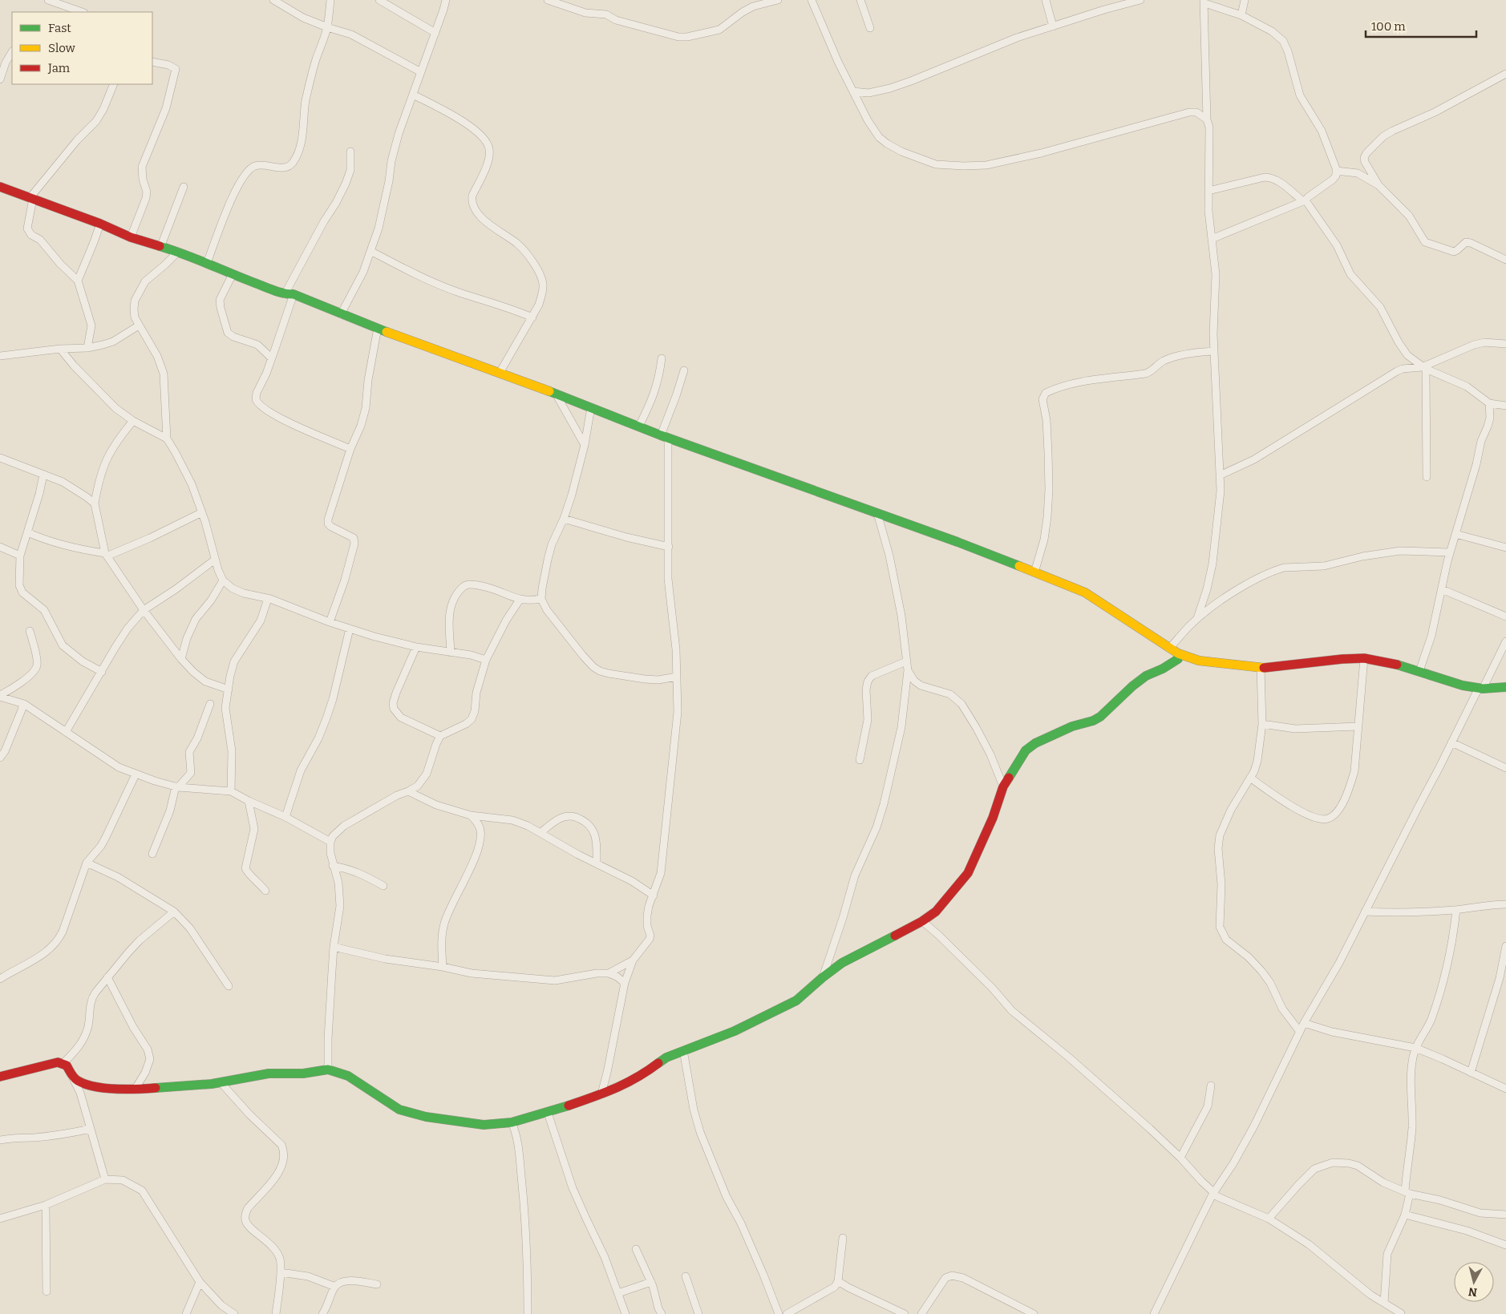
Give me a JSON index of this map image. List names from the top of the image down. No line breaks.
{"legend":["Fast","Slow","Jam"],"scale_bar":"100 m","north":"bottom"}
